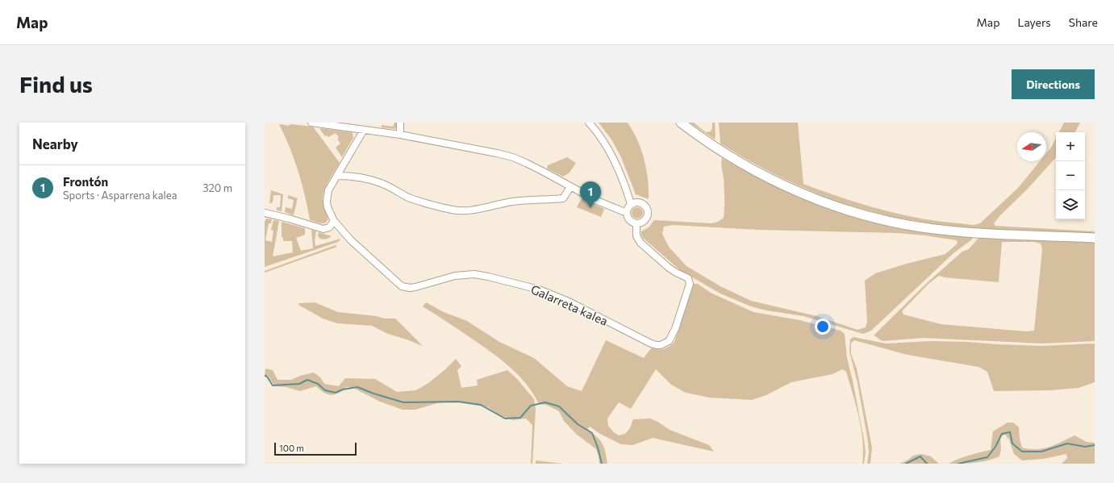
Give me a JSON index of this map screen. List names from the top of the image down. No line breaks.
{"streets":{"street":["Galarreta kalea"]},"scale_bar":"100 m","north":"left","page":{"header":"Map","nav":["Map","Layers","Share"],"buttons":"Directions","title":"Find us","heading":"Nearby","map_buttons":["+","−"],"list":[{"mark":"1","name":"Frontón","note":"Sports · Asparrena kalea","value":"320 m"}],"pins":"1","scale":"100 m"}}
